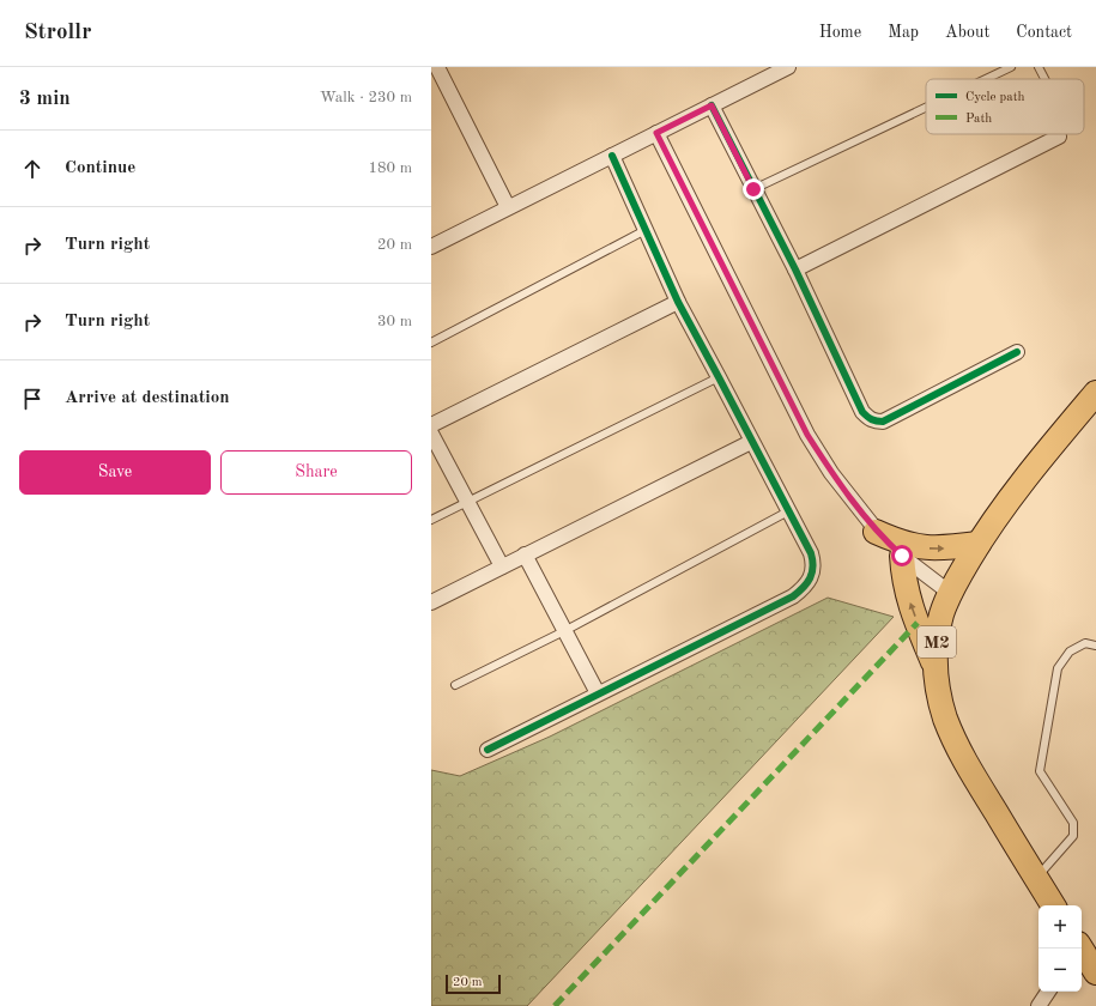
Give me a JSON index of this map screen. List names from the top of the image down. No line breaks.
{"streets":{"main road":["M2"]},"legend":["Cycle path","Path"],"scale_bar":"20 m","page":{"header":"Strollr","nav":["Home","Map","About","Contact"],"heading":["3 min","Walk · 230 m"],"list":[["Continue","180 m"],["Turn right","20 m"],["Turn right","30 m"],"Arrive at destination"],"buttons":["Save","Share"],"map_buttons":["+","−"],"scale":"20 m"}}
